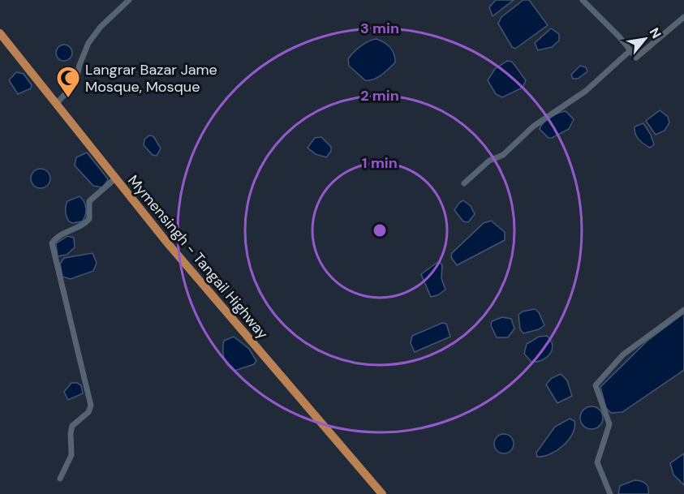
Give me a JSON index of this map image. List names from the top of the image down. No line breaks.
{"streets":{"highway":["Mymensingh - Tangail Highway"]},"places":{"mosque":["Langrar Bazar Jame Mosque, Mosque"]},"north":"top right","rings":["3 min","2 min","1 min"]}
